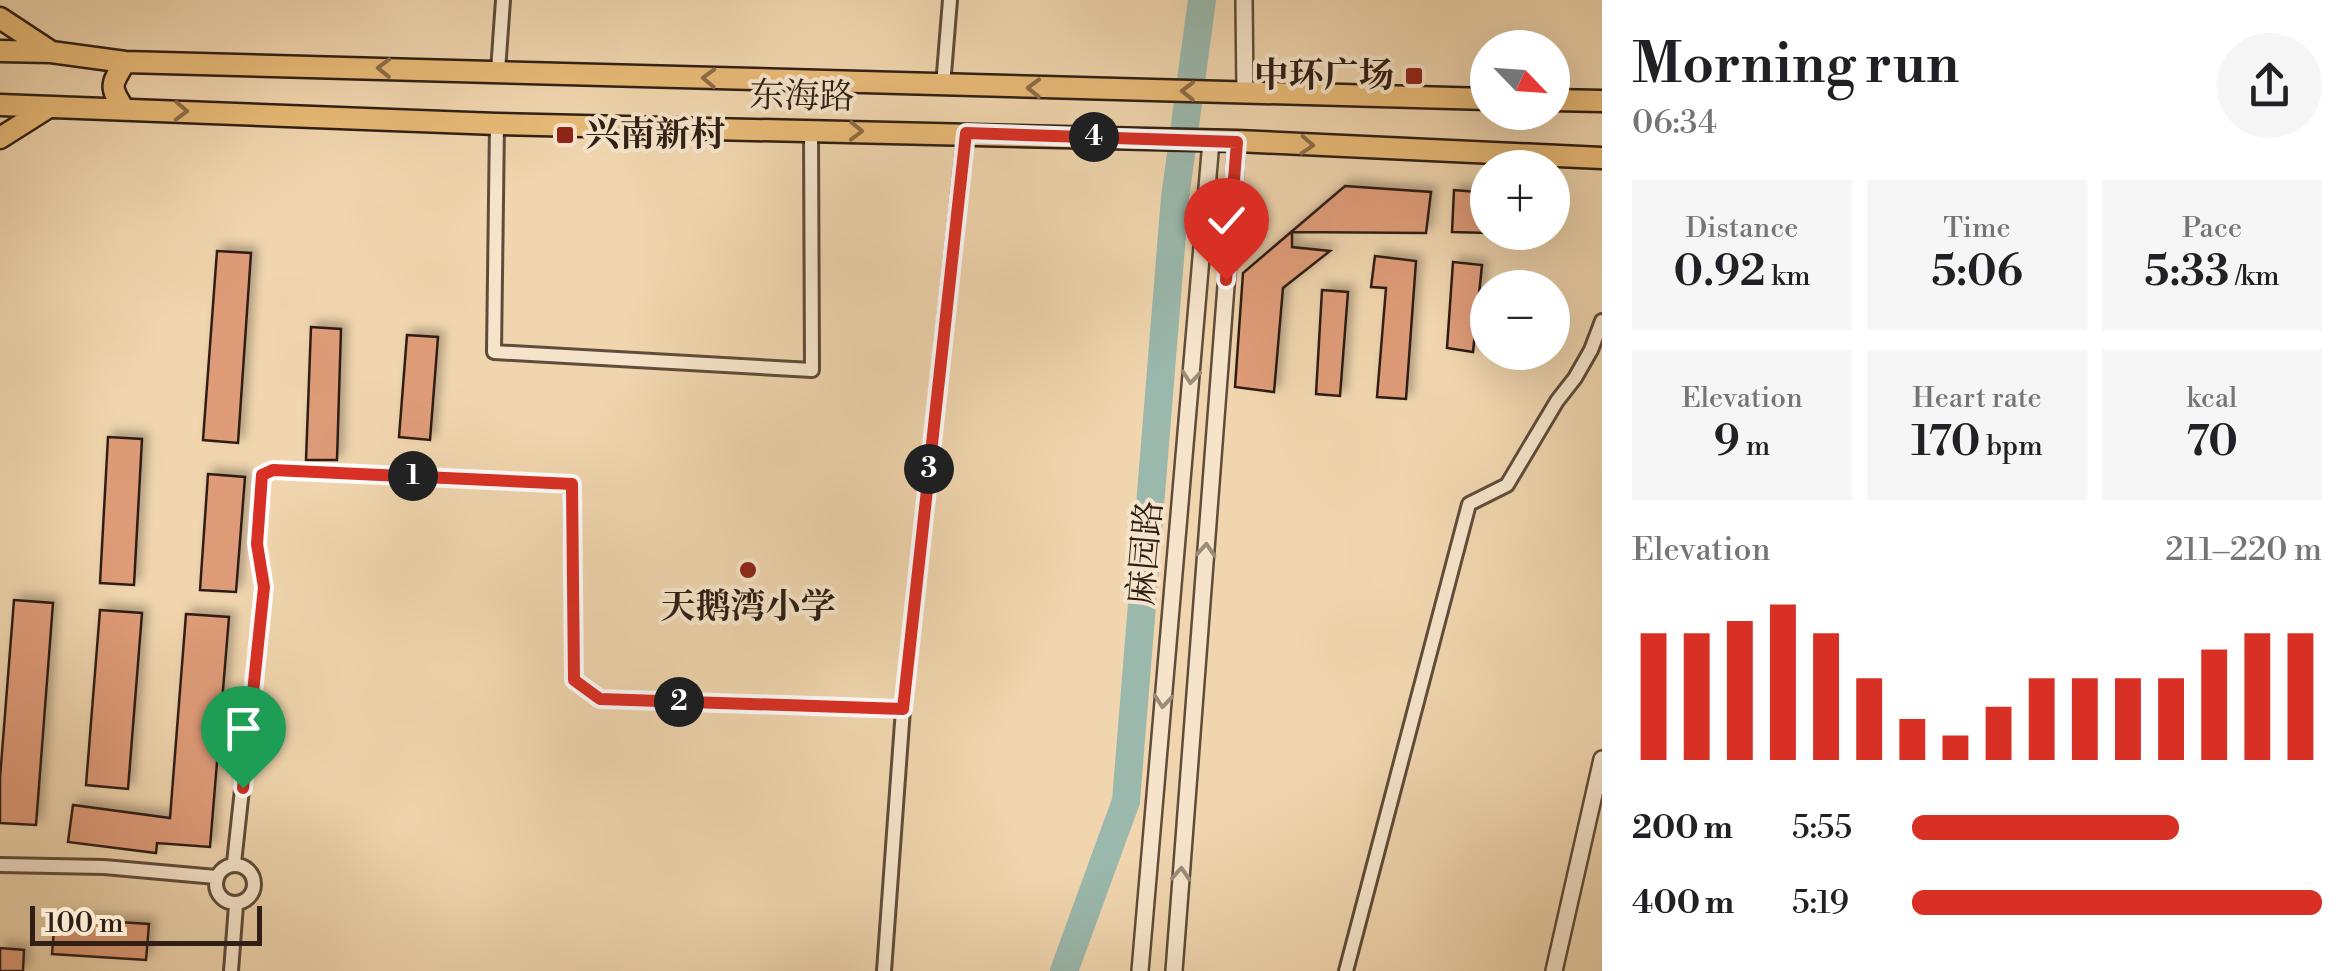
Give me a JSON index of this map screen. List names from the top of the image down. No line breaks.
{"streets":{"main road":["东海路"],"street":["麻园路"]},"crossings":[["东海路","麻园路"]],"places":{"transit":["中环广场","兴南新村"],"other":["天鹅湾小学"]},"scale_bar":"100 m","north":"bottom right","page":{"heading":["Morning run","06:34"],"map_buttons":["+","−"],"pins":["4","3","1","2"],"stats":[["Distance","0.92 km"],["Time","5:06"],["Pace","5:33 /km"],["Elevation","9 m"],["Heart rate","170 bpm"],["kcal","70"]],"chart":["Elevation","211–220 m"],"list":[{"name":"200 m","note":"5:55"},{"name":"400 m","note":"5:19"}],"scale":"100 m"}}
